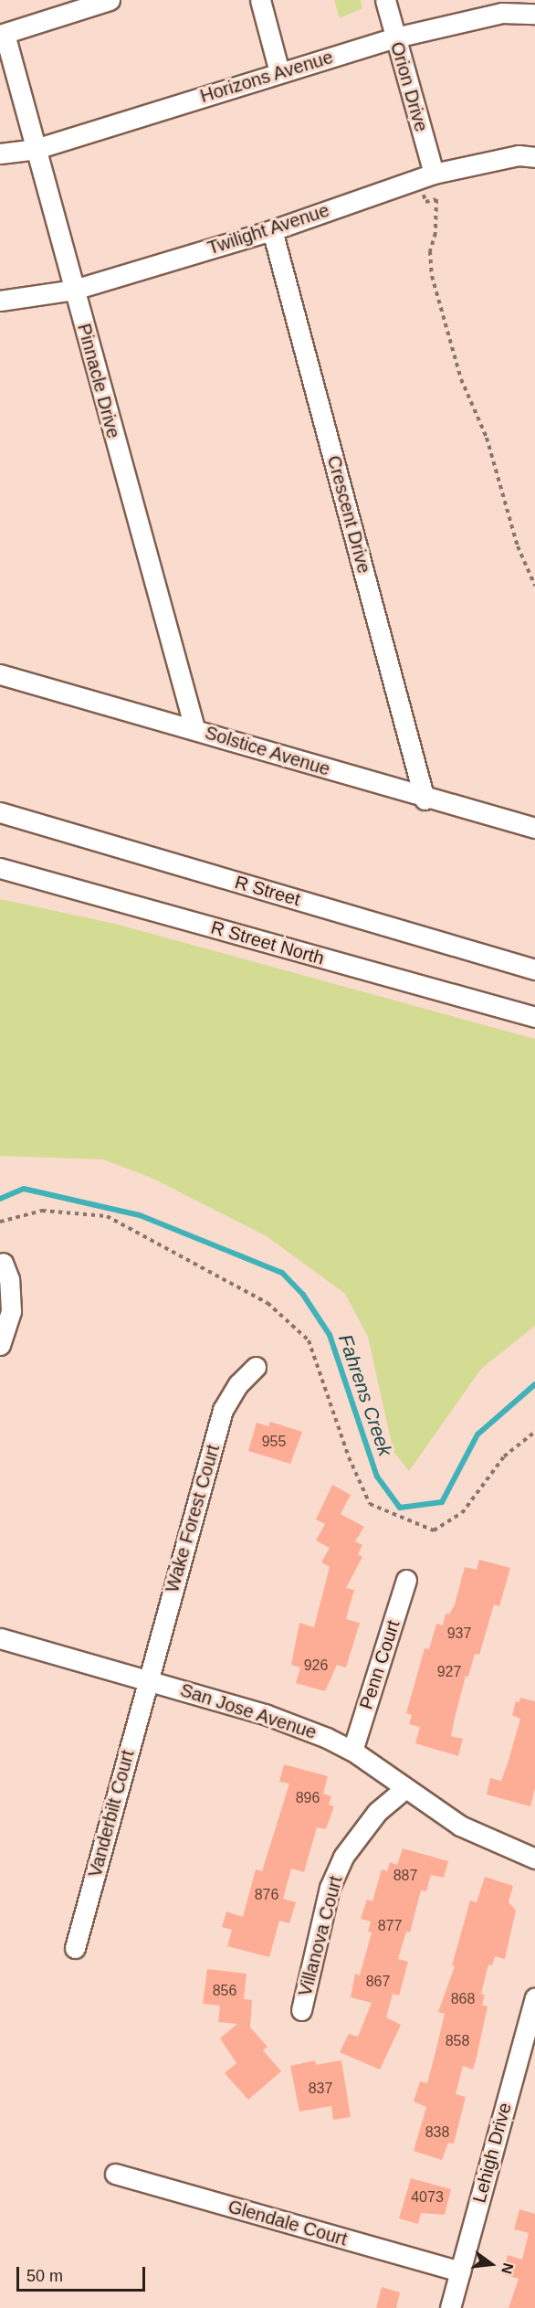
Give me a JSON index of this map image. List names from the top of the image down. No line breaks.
{"streets":{"street":["Horizons Avenue","Orion Drive","Twilight Avenue","Pinnacle Drive","Crescent Drive","Solstice Avenue","R Street","R Street North","Wake Forest Court","Penn Court","San Jose Avenue","Vanderbilt Court","Villanova Court","Lehigh Drive","Glendale Court"]},"crossings":[["Horizons Avenue","Orion Drive"],["Horizons Avenue","Pinnacle Drive"],["Orion Drive","Twilight Avenue"],["Twilight Avenue","Pinnacle Drive"],["Twilight Avenue","Crescent Drive"],["Pinnacle Drive","Solstice Avenue"],["Crescent Drive","Solstice Avenue"],["Wake Forest Court","San Jose Avenue"],["Wake Forest Court","Vanderbilt Court"],["Penn Court","San Jose Avenue"],["San Jose Avenue","Vanderbilt Court"],["San Jose Avenue","Villanova Court"],["Lehigh Drive","Glendale Court"]],"water":["Fahrens Creek"],"house_numbers":["955","937","926","927","896","887","876","877","867","856","868","858","837","838","4073"],"scale_bar":"50 m","north":"right"}
